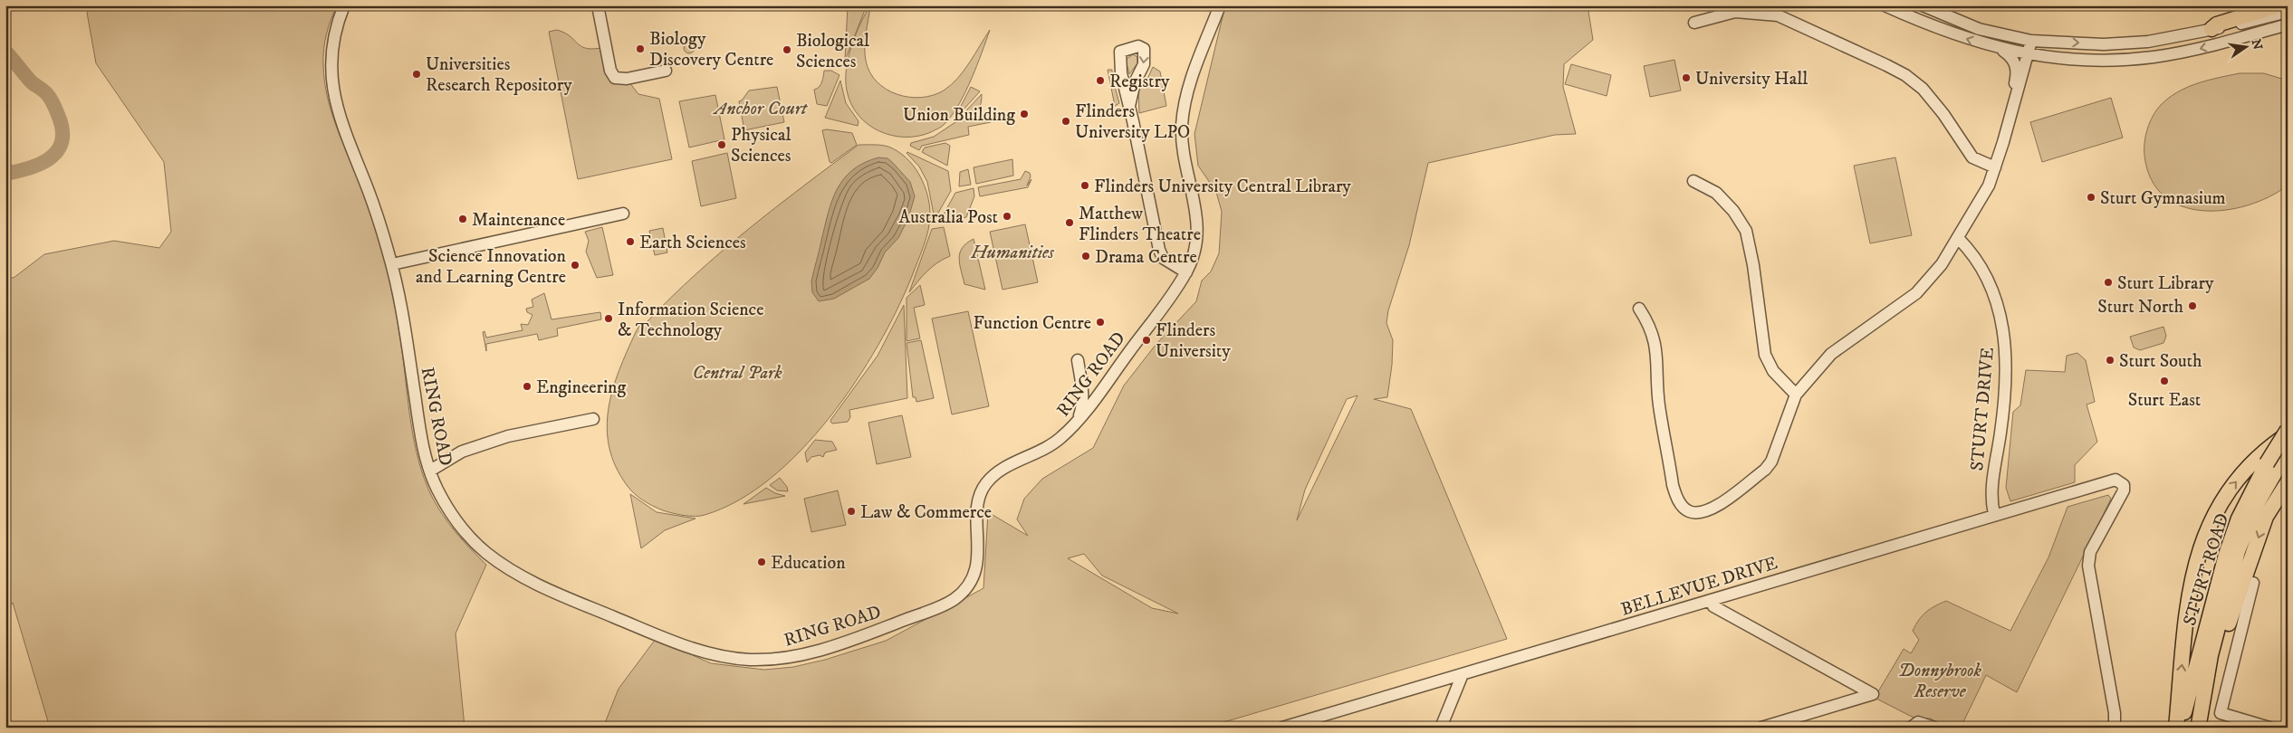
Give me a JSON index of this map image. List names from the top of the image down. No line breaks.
{"streets":{"main road":["STURT ROAD"],"street":["RING ROAD","STURT DRIVE","BELLEVUE DRIVE"]},"crossings":[["STURT DRIVE","BELLEVUE DRIVE"]],"parks":["Anchor Court","Humanities","Central Park","Donnybrook Reserve"],"places":["Biology Discovery Centre","Biological Sciences","Universities Research Repository","University Hall","Registry","Union Building","Flinders University LPO","Physical Sciences","Flinders University Central Library","Sturt Gymnasium","Australia Post","Maintenance","Matthew Flinders Theatre","Earth Sciences","Drama Centre","Science Innovation and Learning Centre","Sturt Library","Sturt North","Information Science & Technology","Function Centre","Flinders University","Sturt South","Sturt East","Engineering","Law & Commerce","Education"],"north":"right"}
